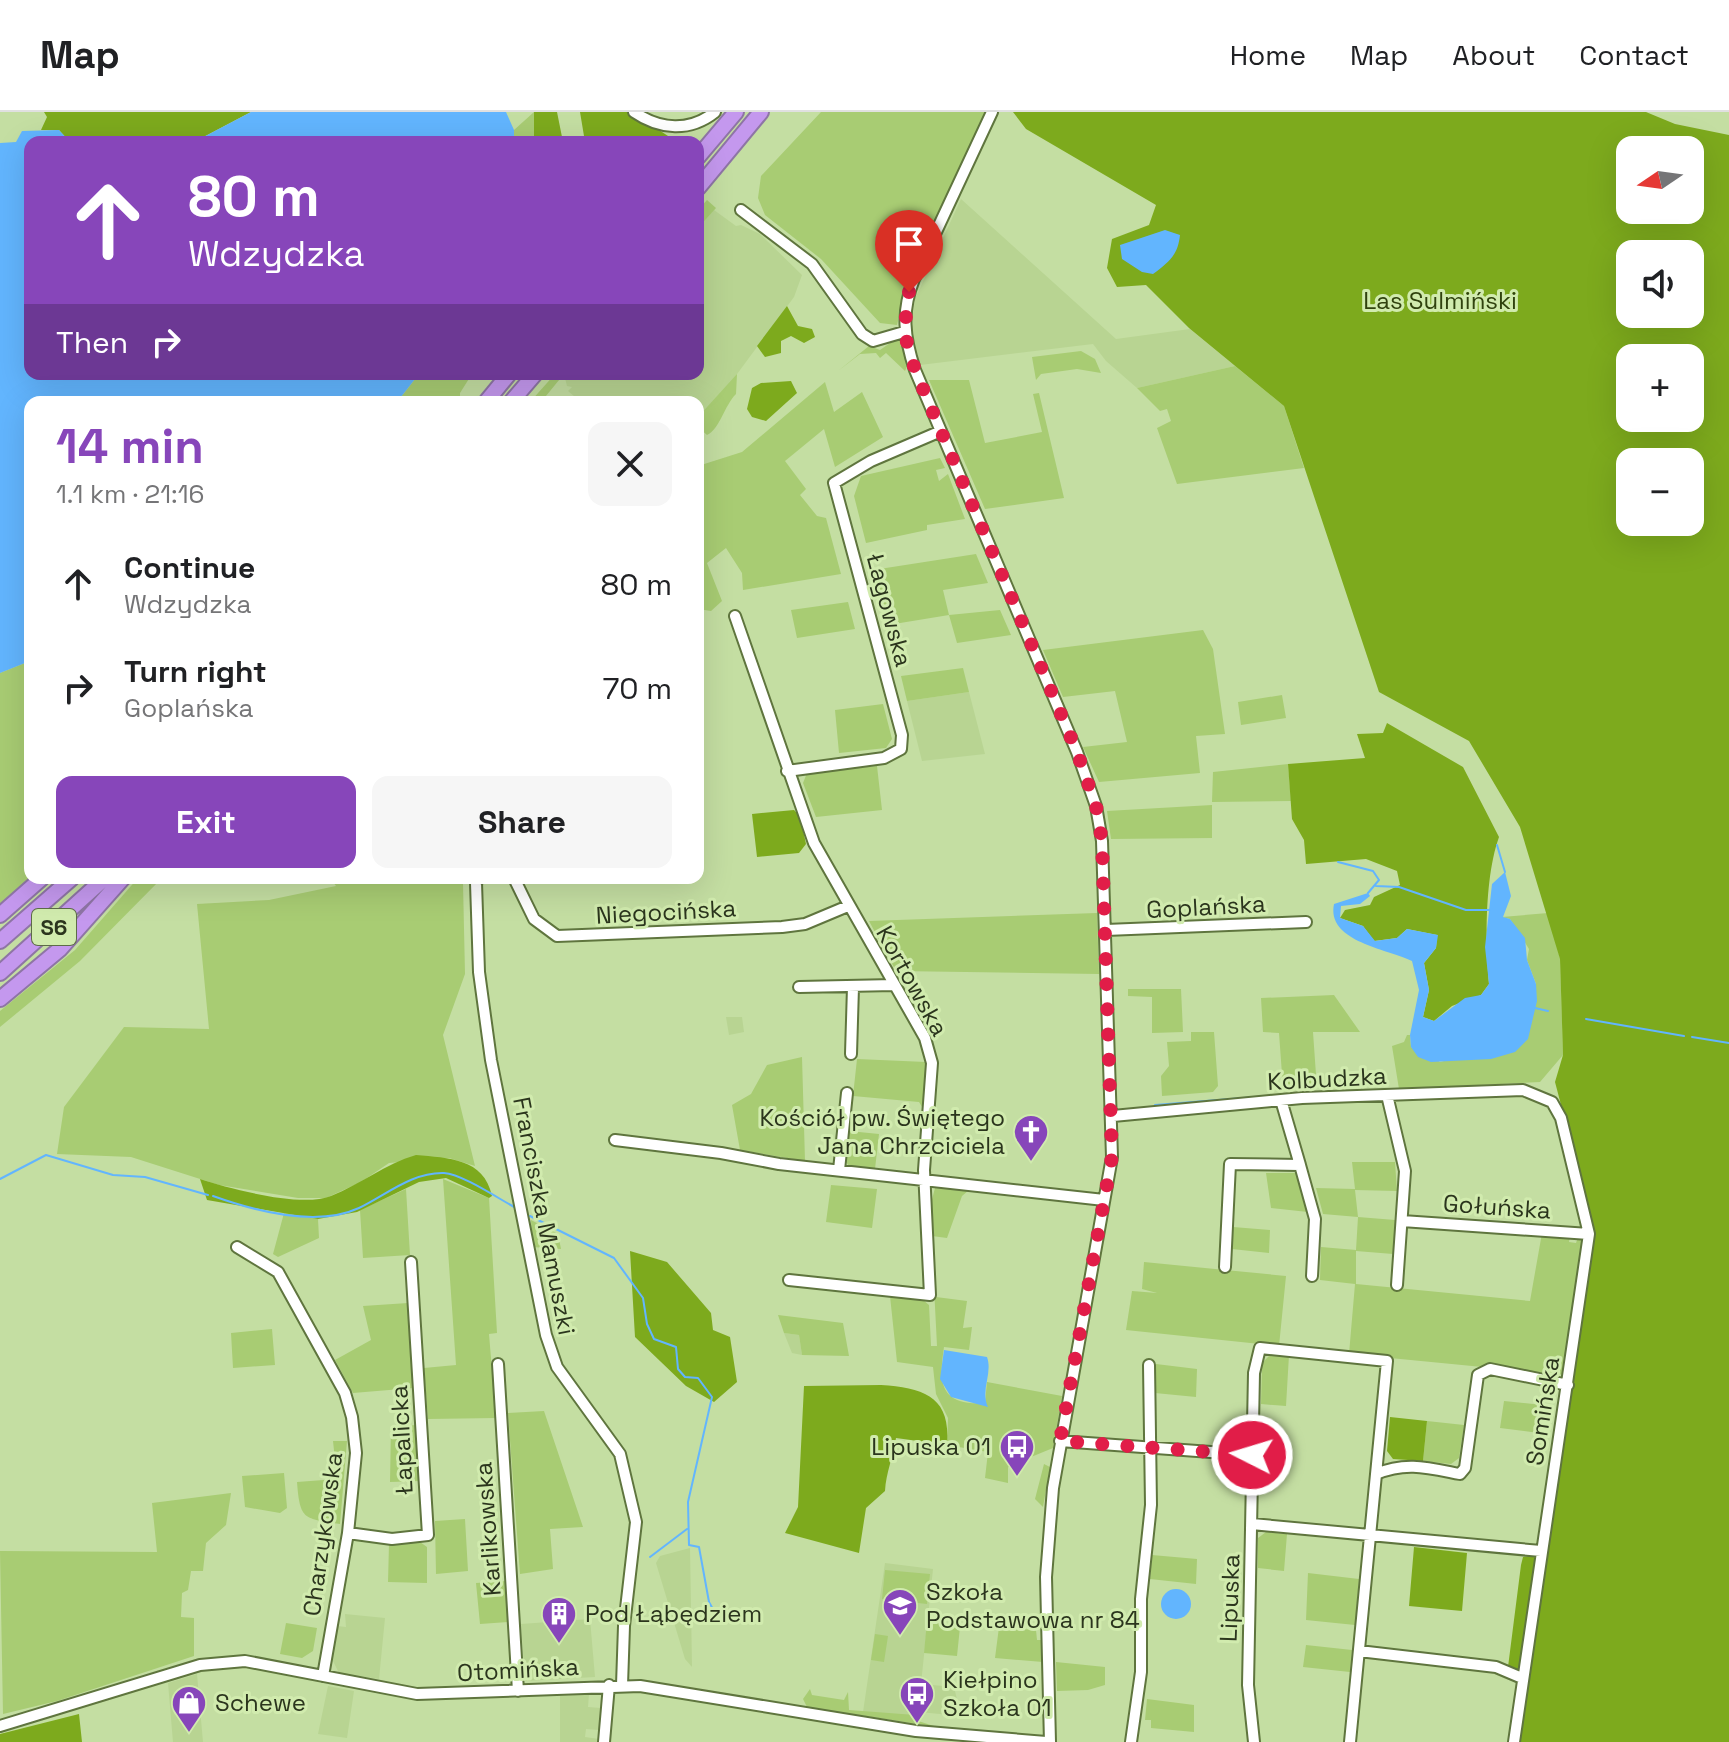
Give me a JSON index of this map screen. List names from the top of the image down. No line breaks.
{"streets":{"highway":["S6"],"street":["Łagowska","Goplańska","Niegocińska","Kortowska","Kolbudzka","Gołuńska","Franciszka Mamuszki","Somińska","Łapalicka","Karlikowska","Charzykowska","Lipuska","Otomińska"]},"crossings":[["Łagowska","Kortowska"],["Niegocińska","Kortowska"],["Kolbudzka","Somińska"],["Gołuńska","Somińska"],["Franciszka Mamuszki","Otomińska"],["Łapalicka","Charzykowska"],["Karlikowska","Otomińska"],["Charzykowska","Otomińska"]],"parks":["Las Sulmiński"],"places":{"church":["Kościół pw. Świętego Jana Chrzciciela"],"bus stop":["Lipuska 01","Kiełpino Szkoła 01"],"school or university":["Szkoła Podstawowa nr 84"],"building":["Pod Łąbędziem"],"shop":["Schewe"]},"north":"left","page":{"header":"Map","nav":["Home","Map","About","Contact"],"map_buttons":["+","−"],"turn":["80 m","Wdzydzka"],"then":"Then","heading":["14 min","1.1 km · 21:16"],"list":[{"name":"Continue","note":"Wdzydzka","value":"80 m"},{"name":"Turn right","note":"Goplańska","value":"70 m"}],"buttons":["Exit","Share"]}}
